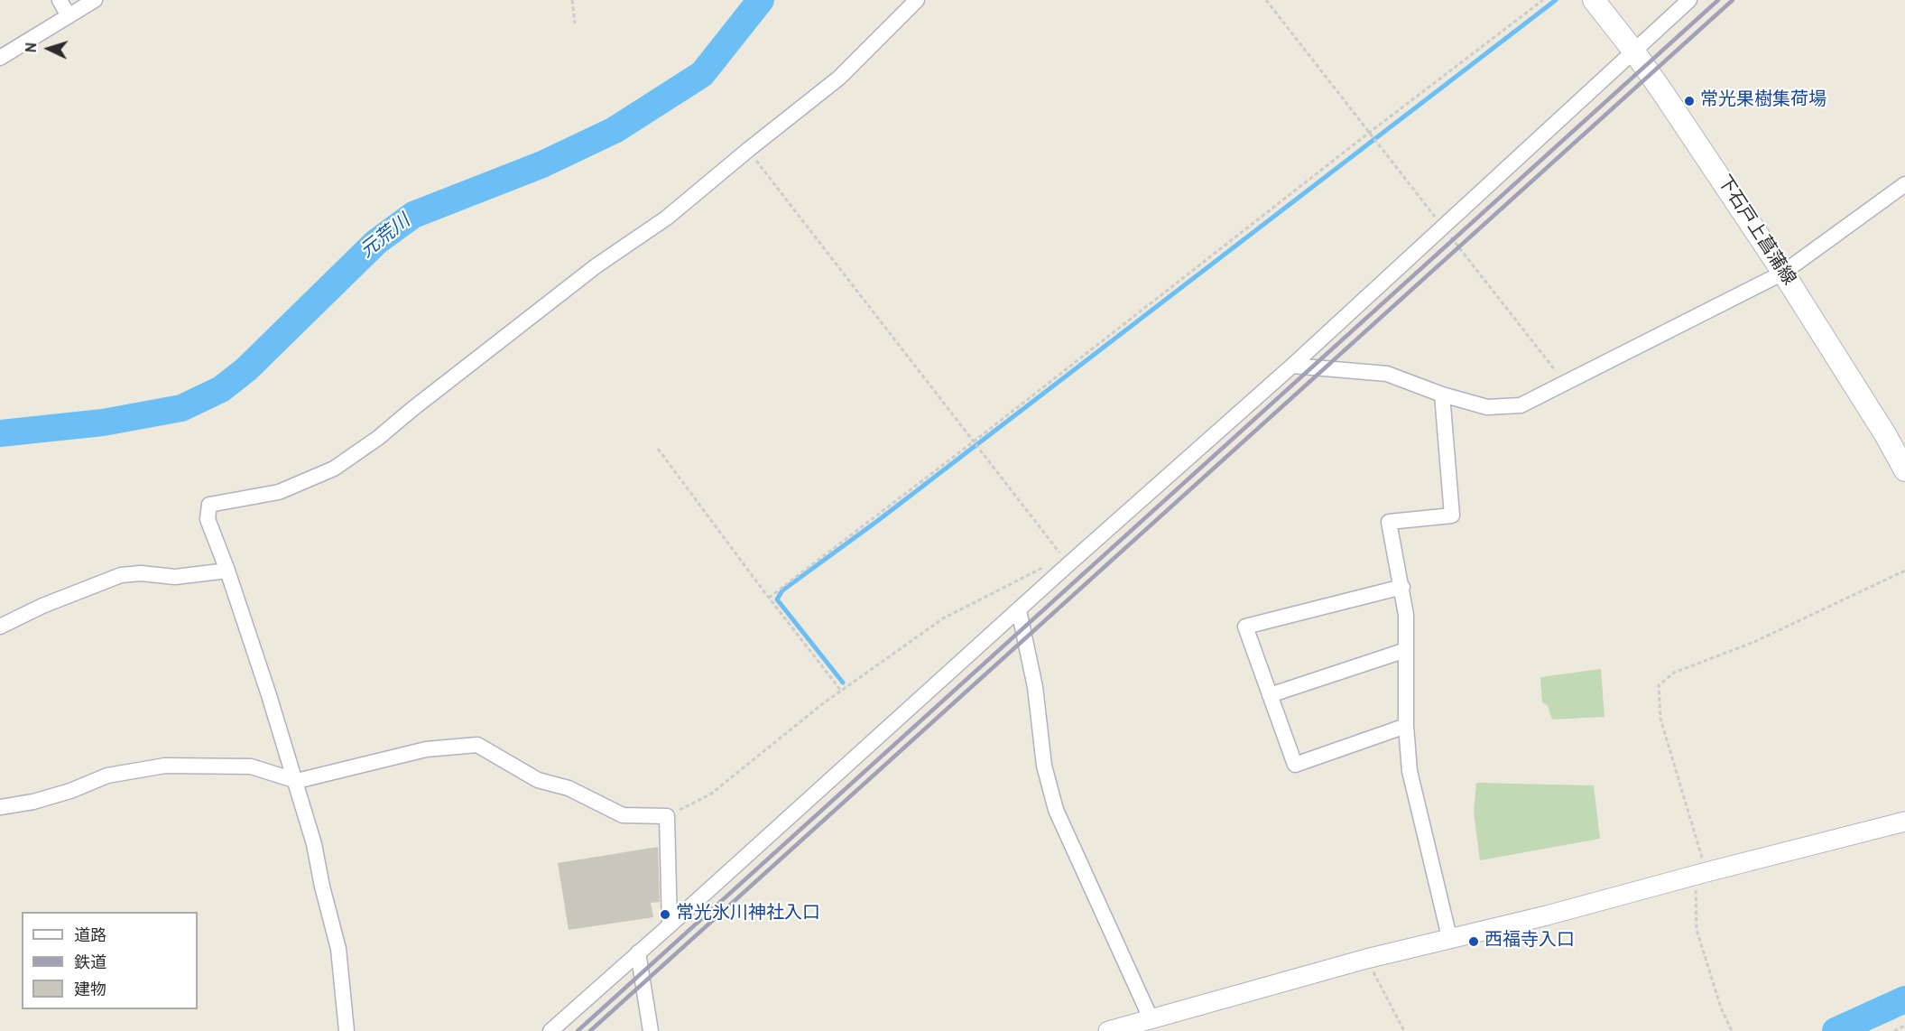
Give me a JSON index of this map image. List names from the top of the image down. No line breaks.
{"streets":{"main road":["下石戸上菖蒲線"]},"water":["元荒川"],"places":["常光果樹集荷場","常光氷川神社入口","西福寺入口"],"legend":["道路","鉄道","建物"],"north":"left"}
